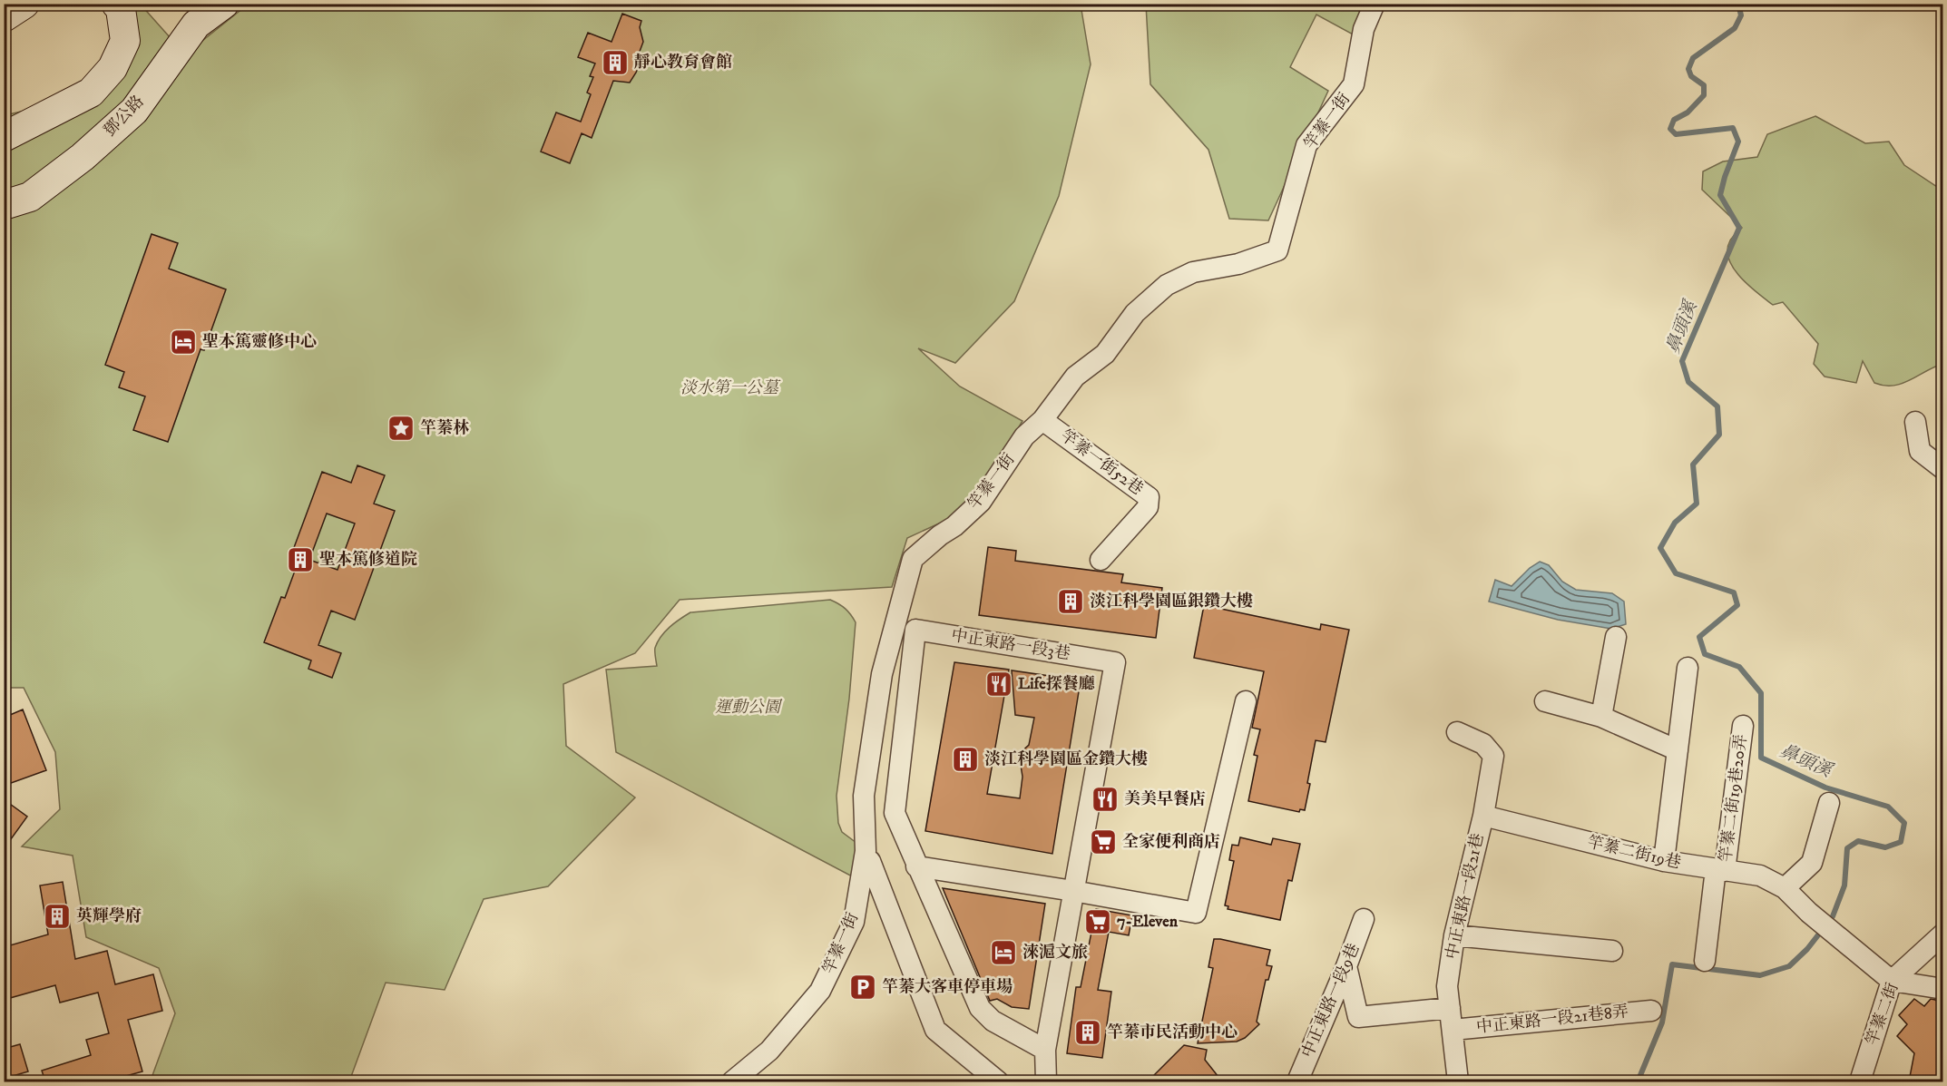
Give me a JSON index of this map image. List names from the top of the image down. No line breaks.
{"streets":{"street":["鄧公路","竿蓁一街","竿蓁一街52巷","中正東路一段3巷","竿蓁二街19巷20弄","竿蓁二街19巷","中正東路一段21巷","中正東路一段9巷","竿蓁二街","中正東路一段21巷8弄"]},"crossings":[["竿蓁一街","竿蓁一街52巷"],["竿蓁二街19巷20弄","竿蓁二街19巷"],["竿蓁二街19巷","中正東路一段21巷"],["竿蓁二街19巷","竿蓁二街"],["中正東路一段21巷","中正東路一段21巷8弄"]],"water":["鼻頭溪"],"parks":["淡水第一公墓","運動公園"],"places":{"building":["靜心教育會館","聖本篤修道院","淡江科學園區銀鑽大樓","淡江科學園區金鑽大樓","英輝學府","竿蓁市民活動中心"],"hotel":["聖本篤靈修中心","淶滬文旅"],"place":["竿蓁林"],"restaurant":["Life探餐廳","美美早餐店"],"supermarket":["全家便利商店","7-Eleven"],"parking":["竿蓁大客車停車場"]}}
